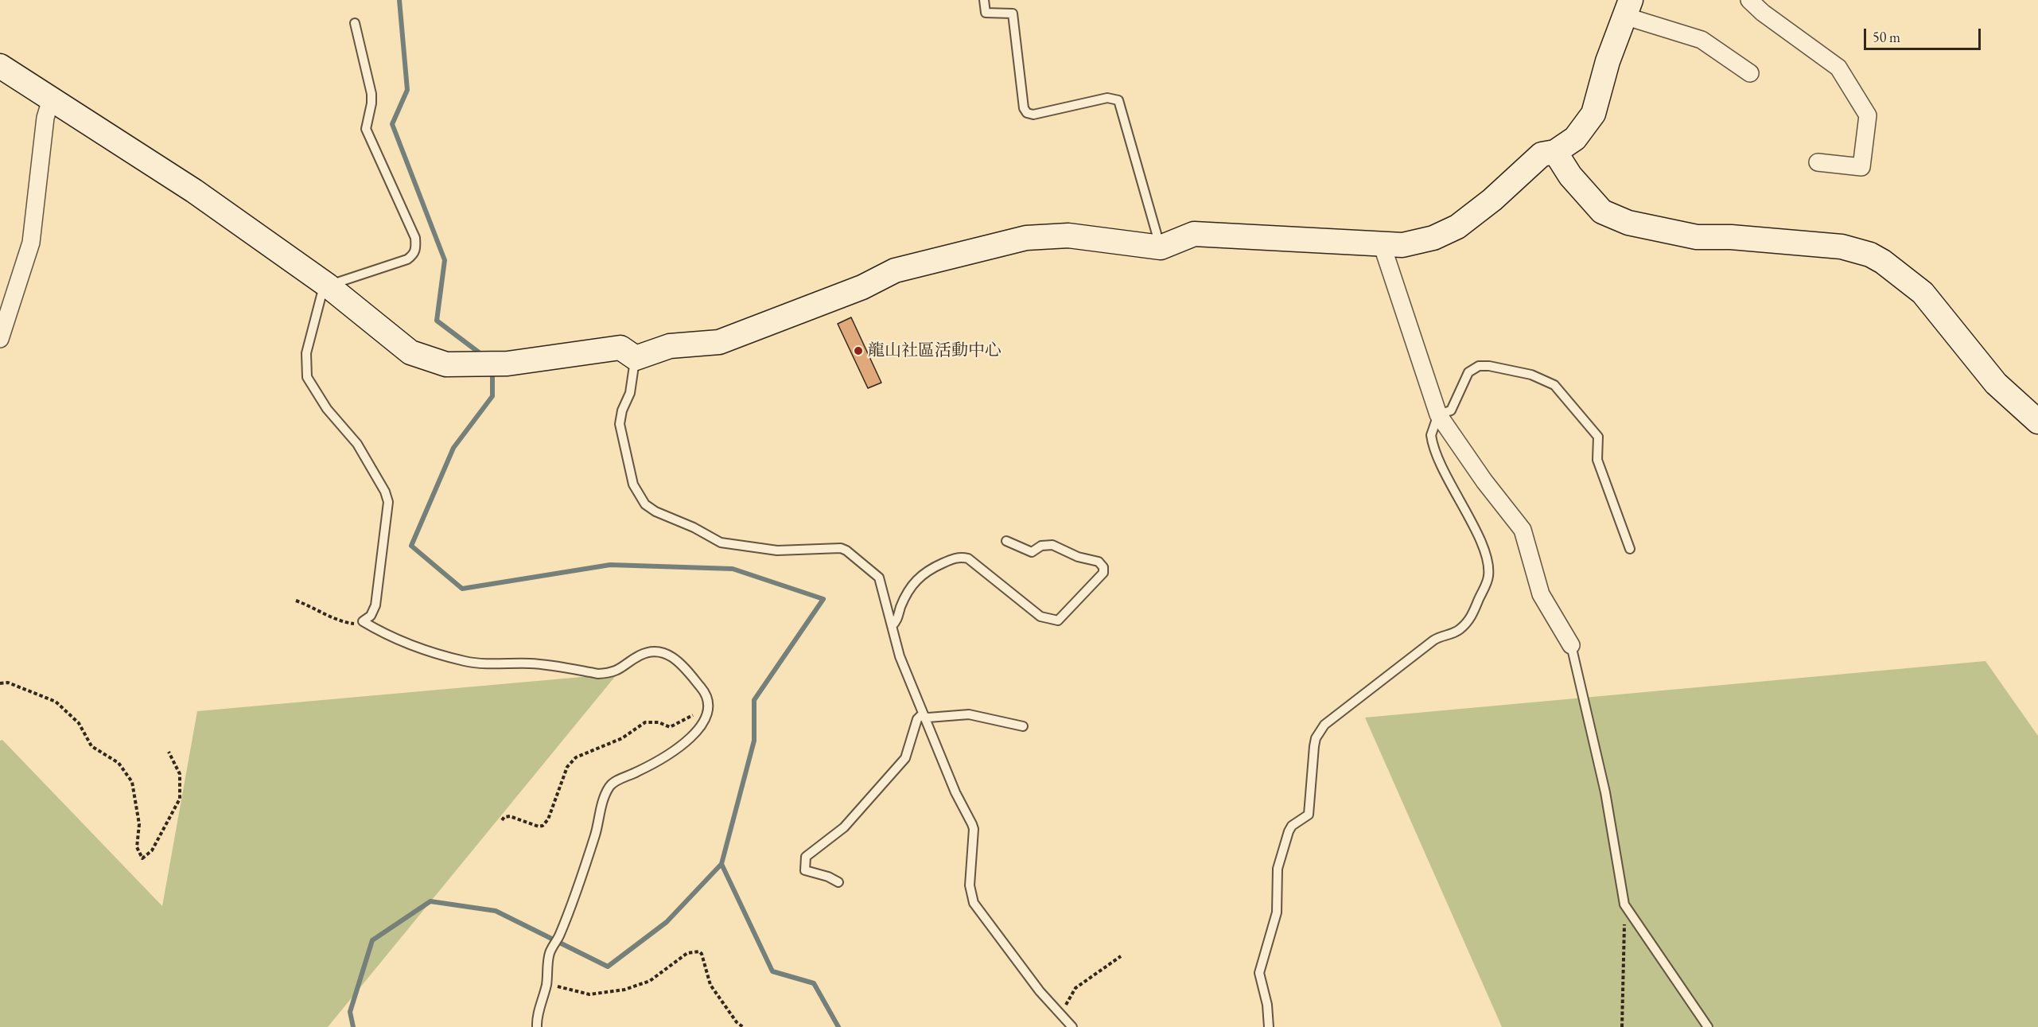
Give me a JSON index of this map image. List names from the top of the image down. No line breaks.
{"places":["龍山社區活動中心"],"scale_bar":"50 m"}
